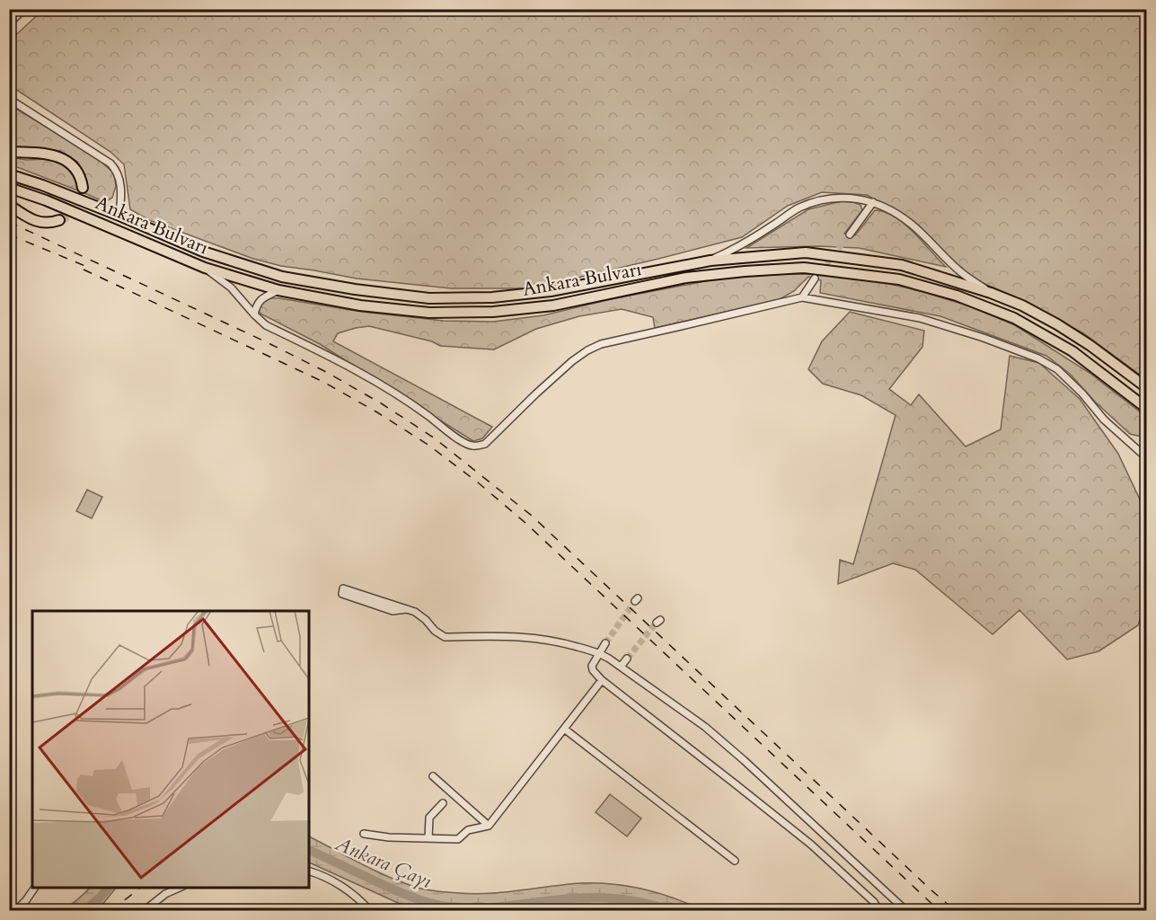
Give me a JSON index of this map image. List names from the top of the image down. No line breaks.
{"streets":{"main road":["Ankara Bulvarı"]},"water":["Ankara Çayı"]}
